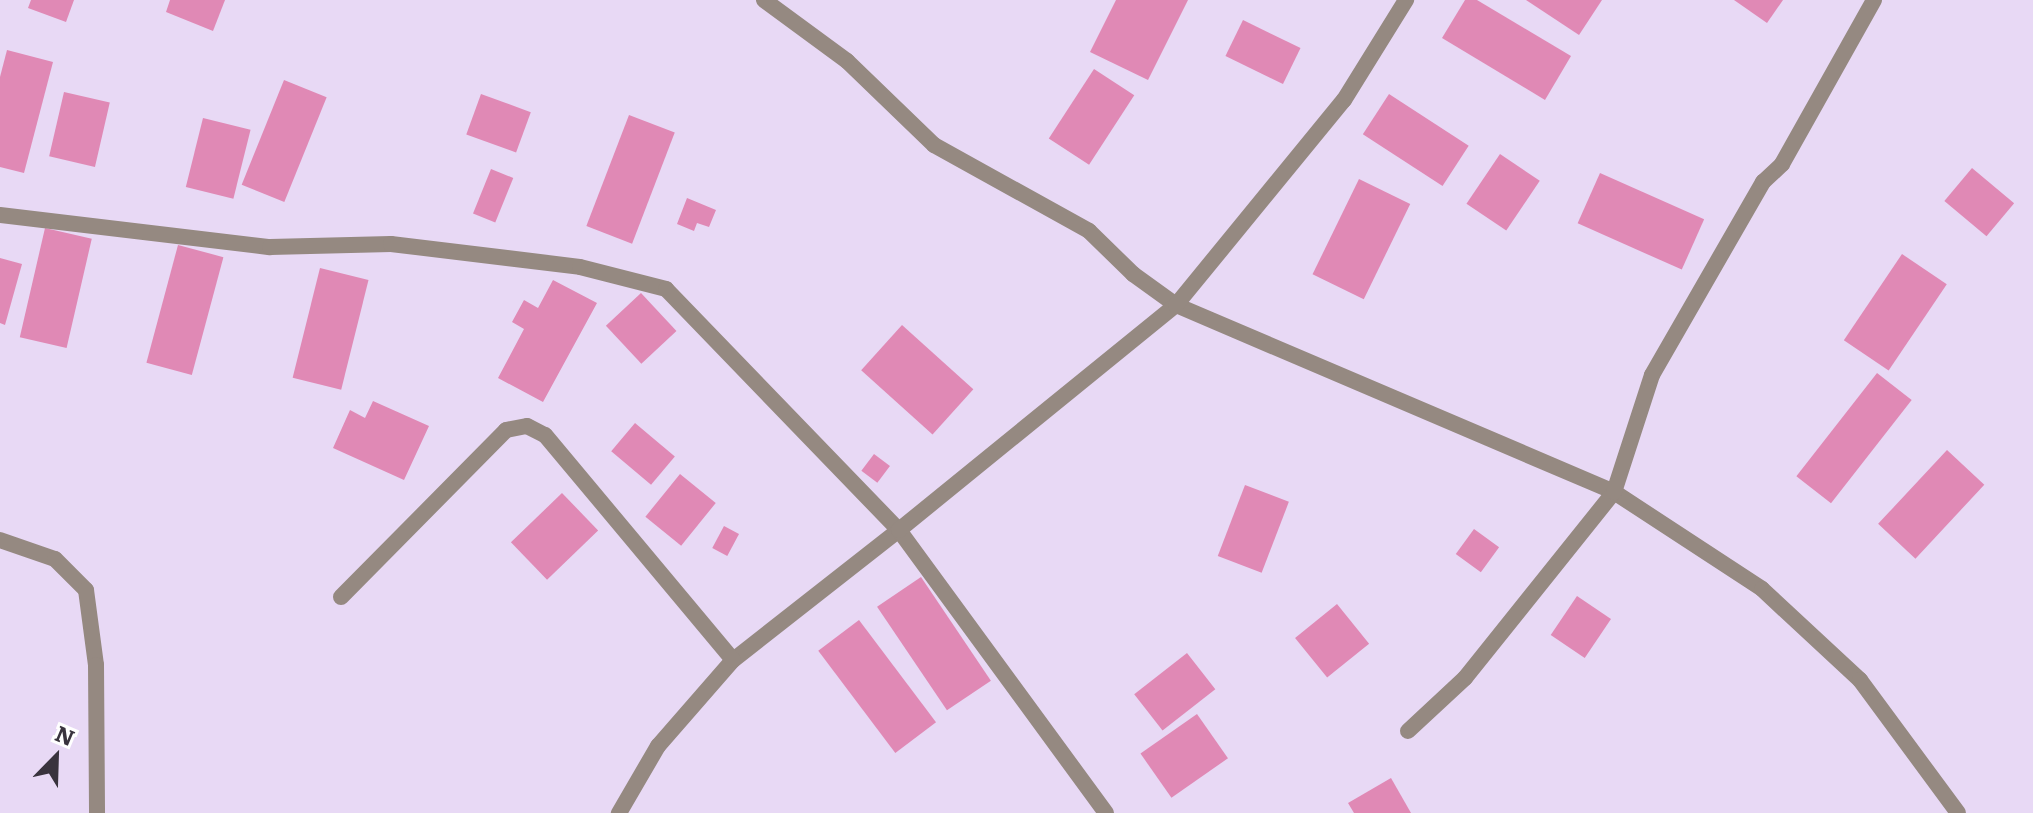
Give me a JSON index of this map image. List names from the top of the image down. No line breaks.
{"north":"top right"}
